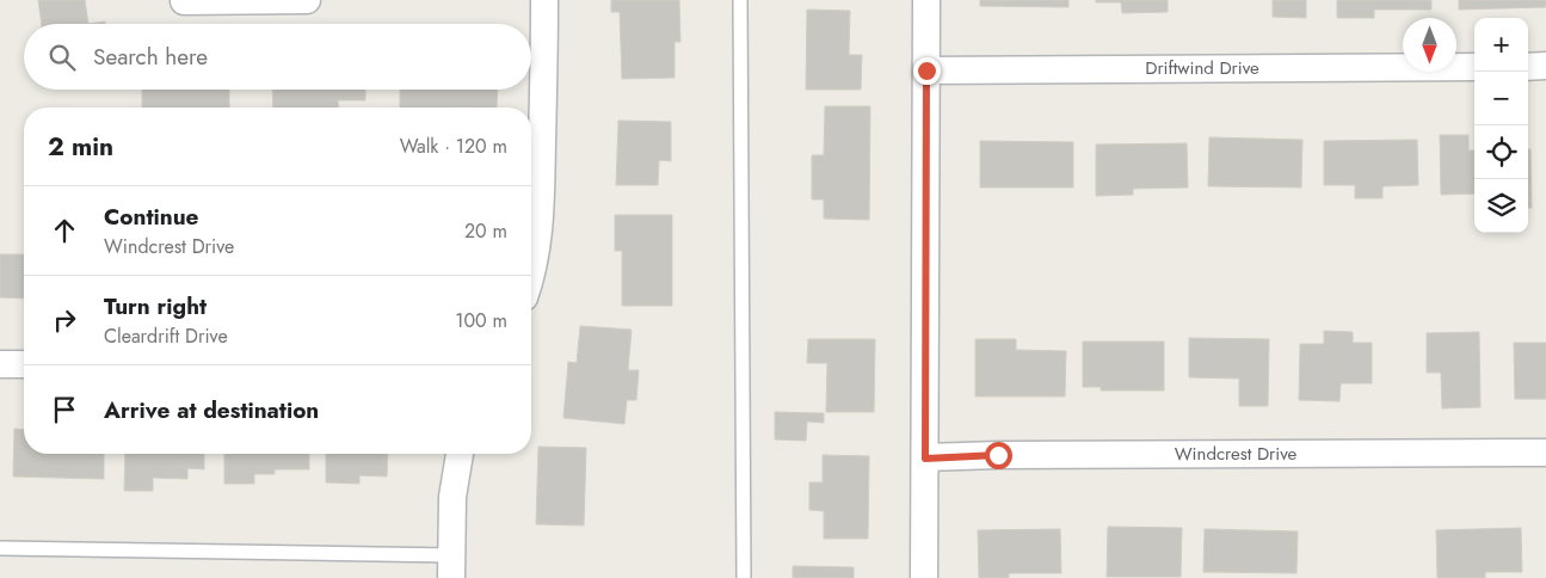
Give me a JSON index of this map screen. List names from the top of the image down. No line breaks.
{"streets":{"street":["Driftwind Drive","Windcrest Drive"]},"north":"bottom","page":{"map_buttons":["+","−"],"search":"Search here","heading":["2 min","Walk · 120 m"],"list":[["Continue","Windcrest Drive","20 m"],["Turn right","Cleardrift Drive","100 m"],"Arrive at destination"]}}
